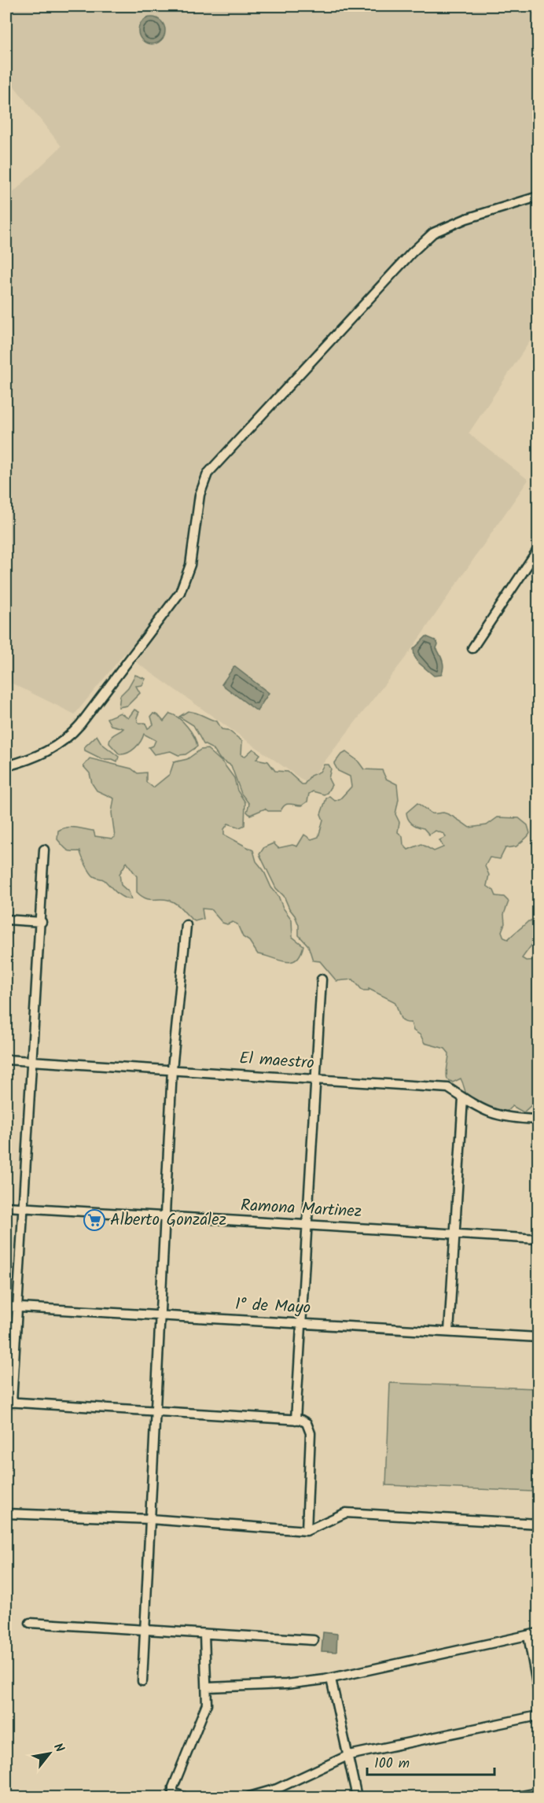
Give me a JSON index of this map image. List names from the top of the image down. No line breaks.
{"streets":{"street":["El maestro","Ramona Martinez","1° de Mayo"]},"places":{"supermarket":["Alberto González"]},"scale_bar":"100 m","north":"top right"}
